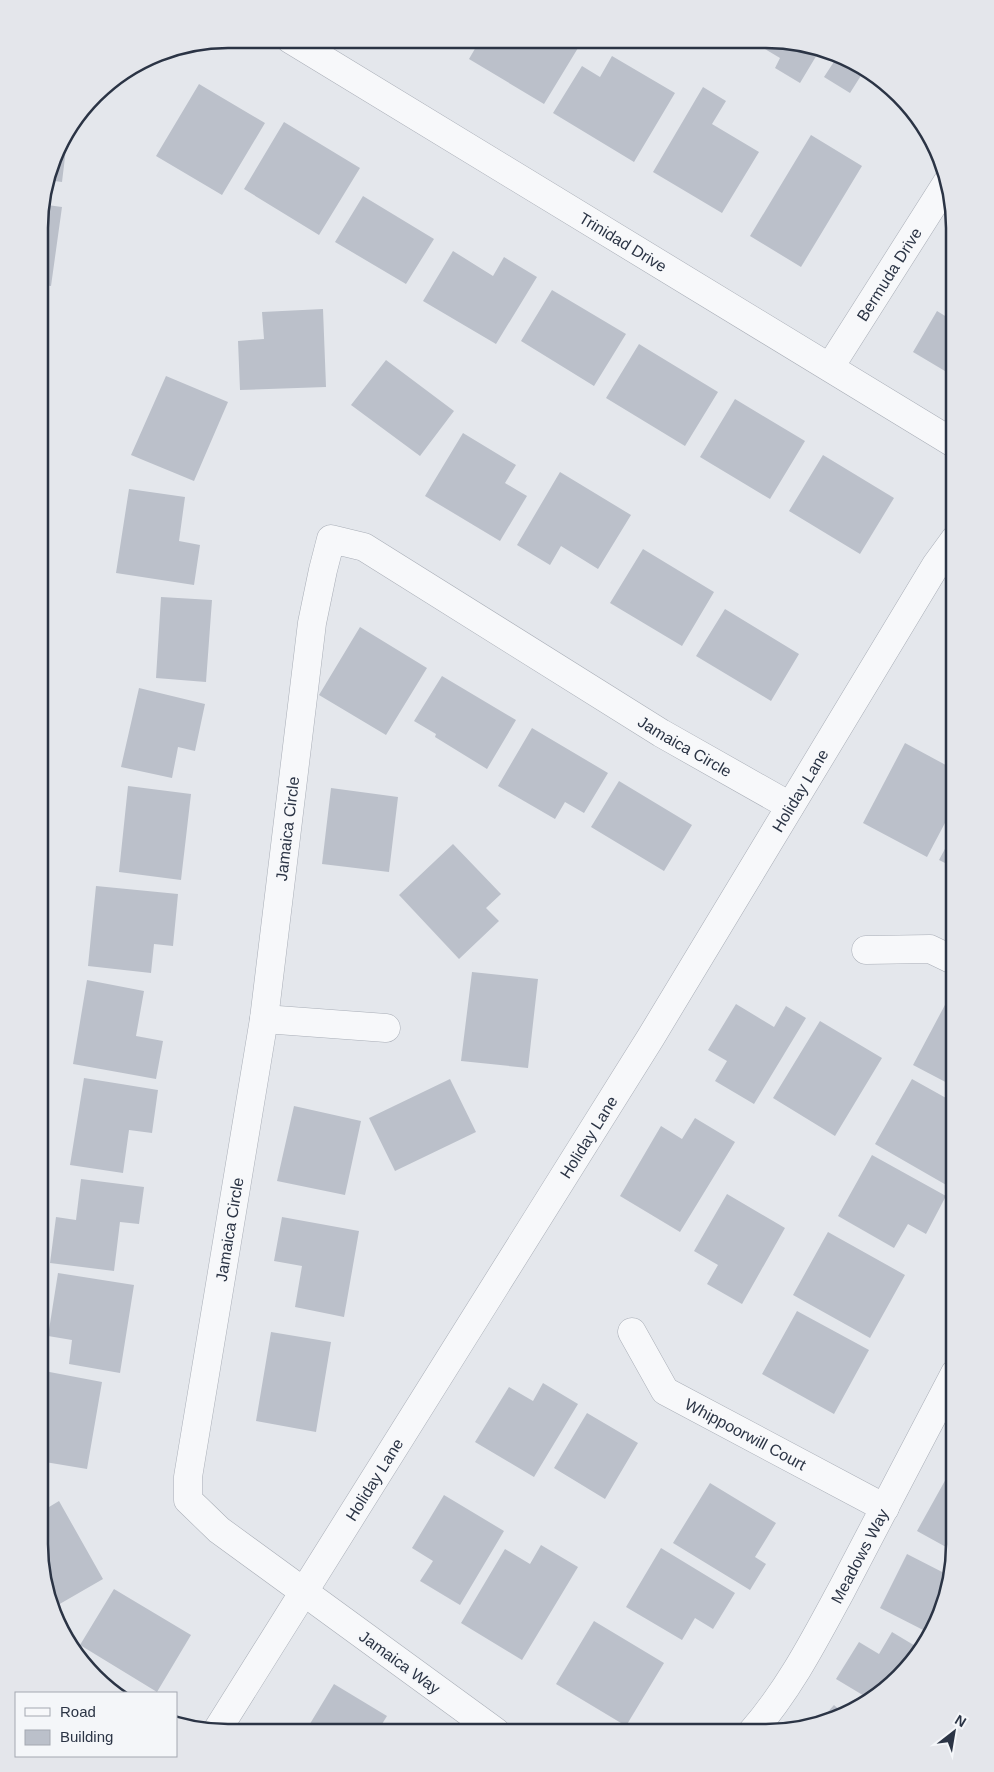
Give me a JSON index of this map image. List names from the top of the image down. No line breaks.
{"streets":{"street":["Trinidad Drive","Bermuda Drive","Jamaica Circle","Holiday Lane","Whippoorwill Court","Meadows Way","Jamaica Way"]},"crossings":[["Trinidad Drive","Bermuda Drive"],["Jamaica Circle","Holiday Lane"],["Jamaica Circle","Jamaica Way"],["Holiday Lane","Jamaica Way"],["Whippoorwill Court","Meadows Way"]],"legend":["Road","Building"],"north":"top right"}
